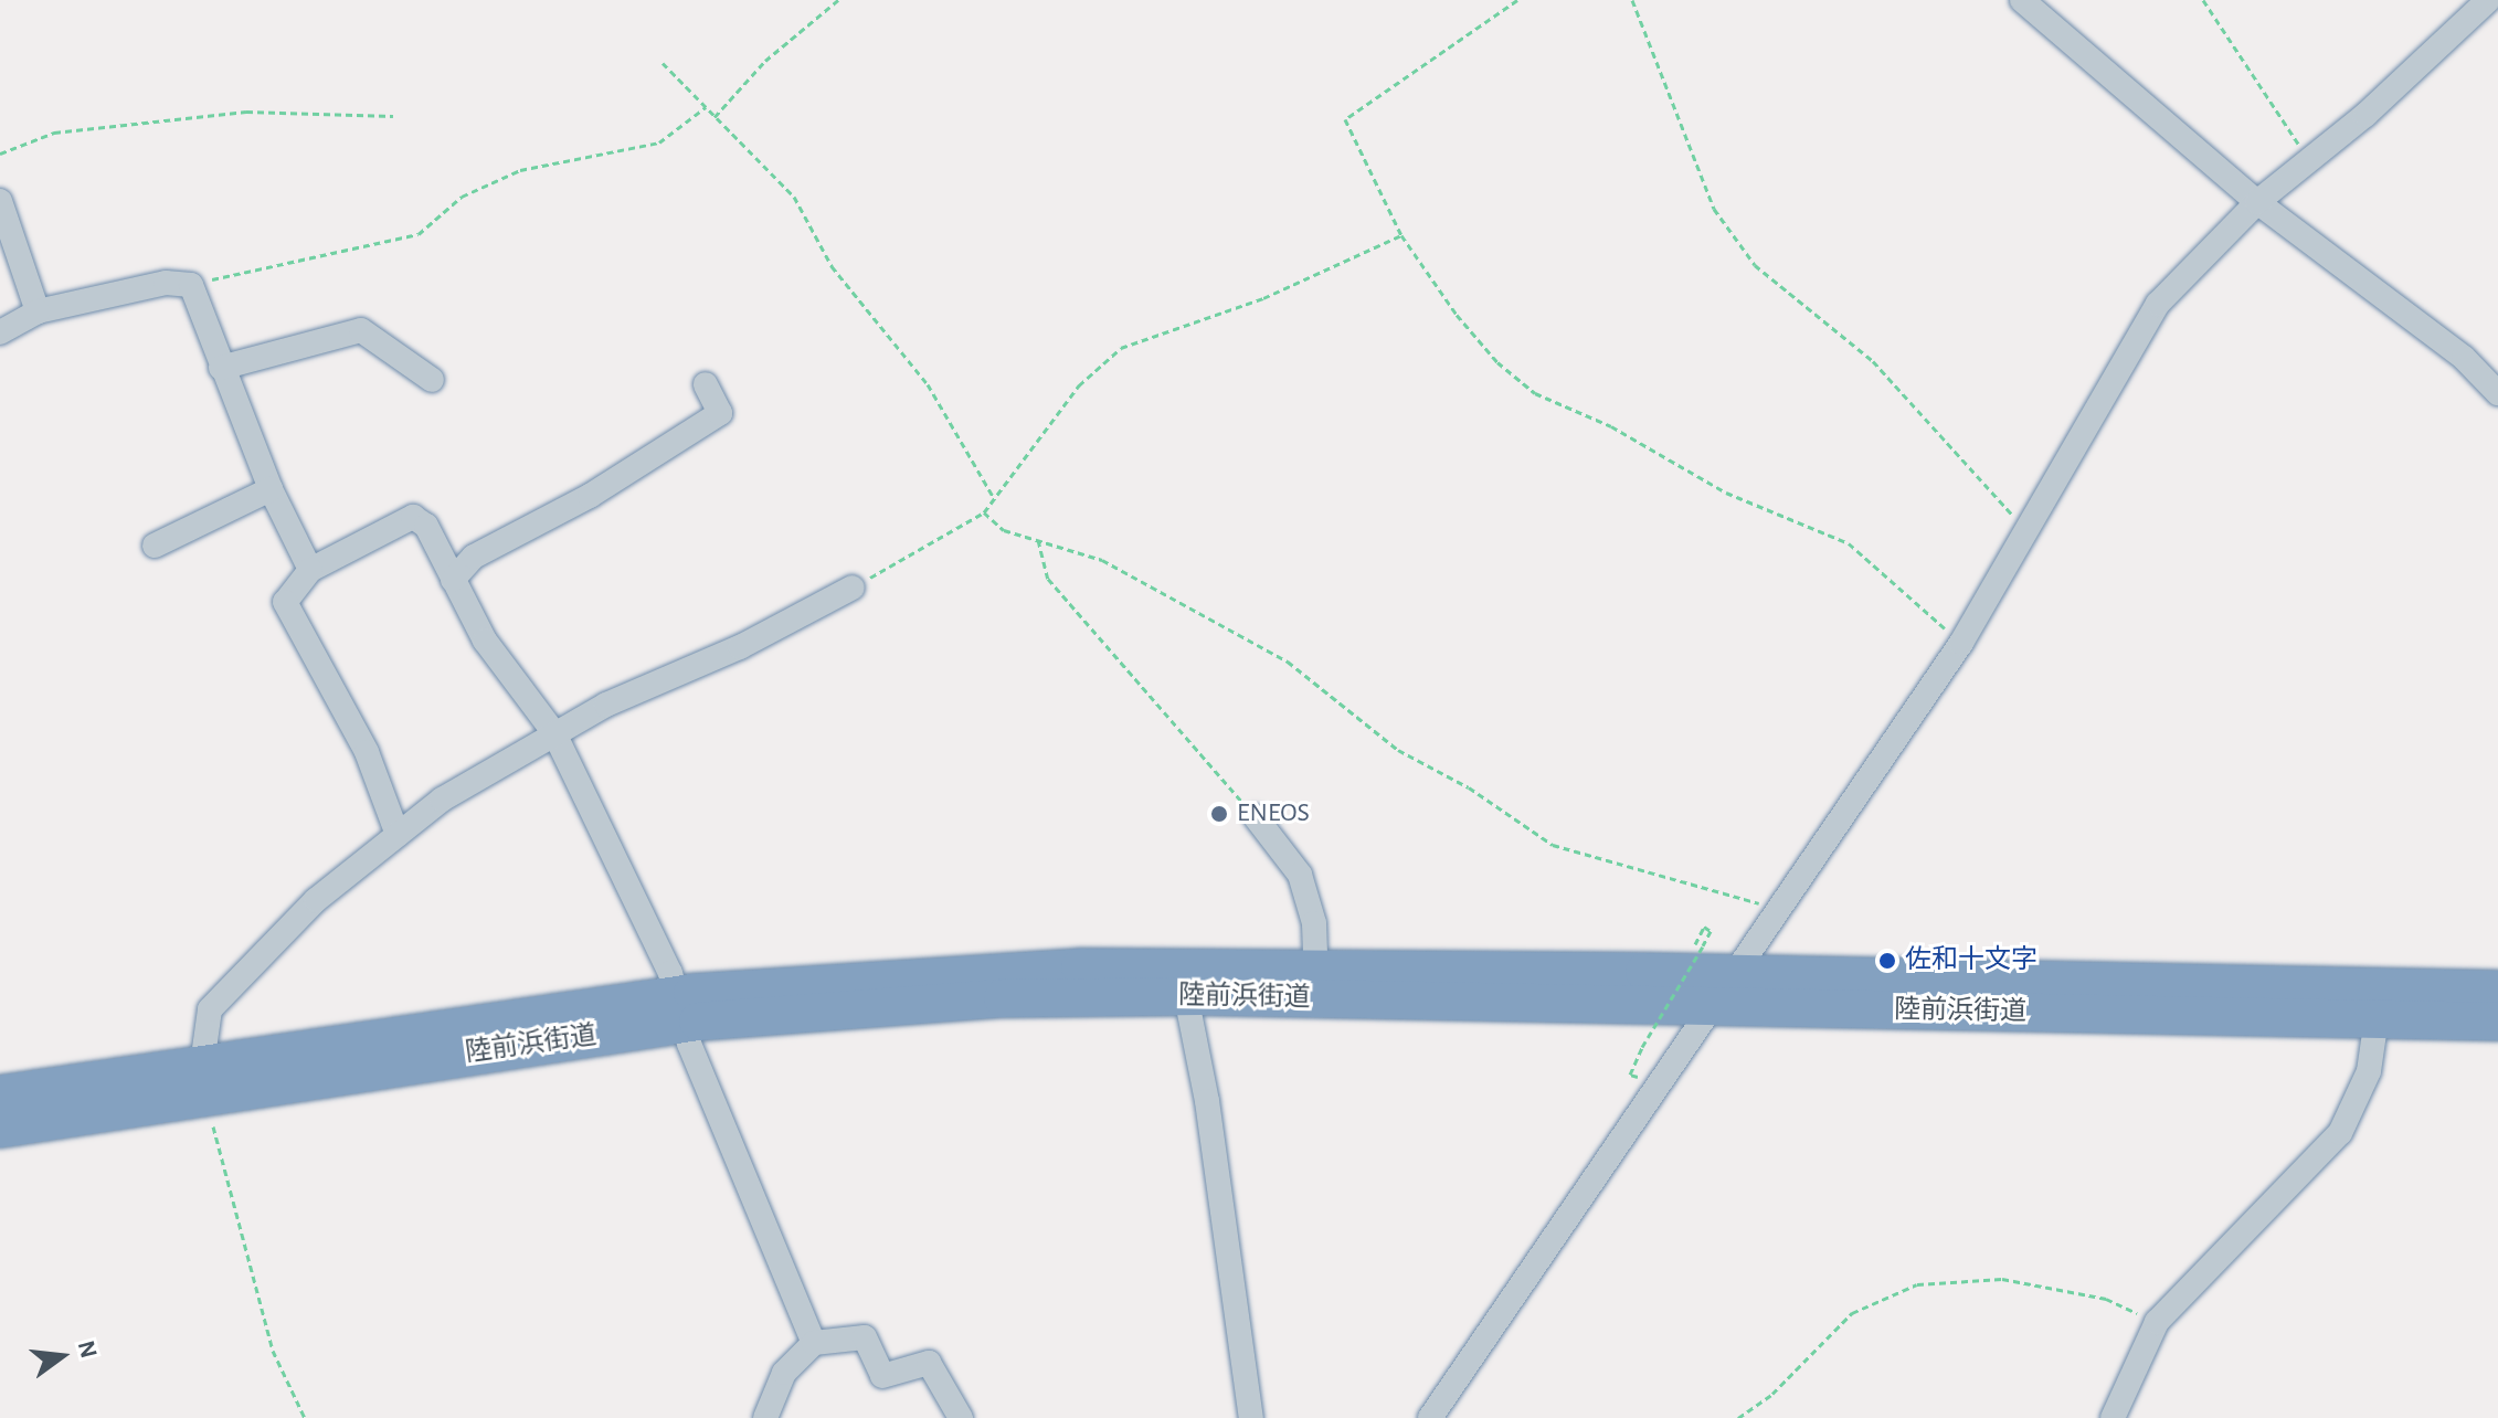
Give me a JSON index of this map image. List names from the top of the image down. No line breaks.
{"streets":{"highway":["陸前浜街道"]},"places":["ENEOS","佐和十文字"],"north":"right"}
